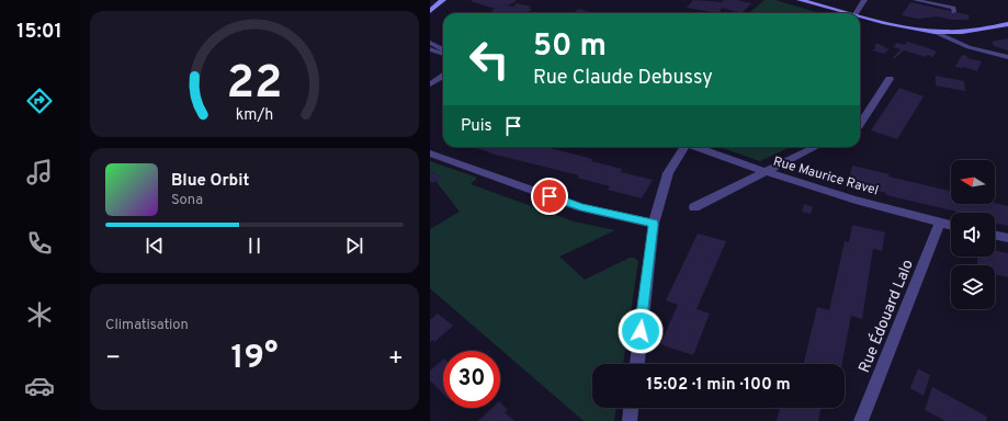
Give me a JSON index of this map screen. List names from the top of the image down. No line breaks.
{"streets":{"street":["Rue Maurice Ravel","Rue Édouard Lalo"]},"crossings":[["Rue Maurice Ravel","Rue Édouard Lalo"]],"north":"left","page":{"tabs":"15:01","turn":["50 m","Rue Claude Debussy"],"then":"Puis","song":["Blue Orbit","Sona"],"tile":"Climatisation","heat":["−","19°","+"],"limit":"30","trip":"15:02 · 1 min · 100 m","gauge":["22","km/h"]}}
